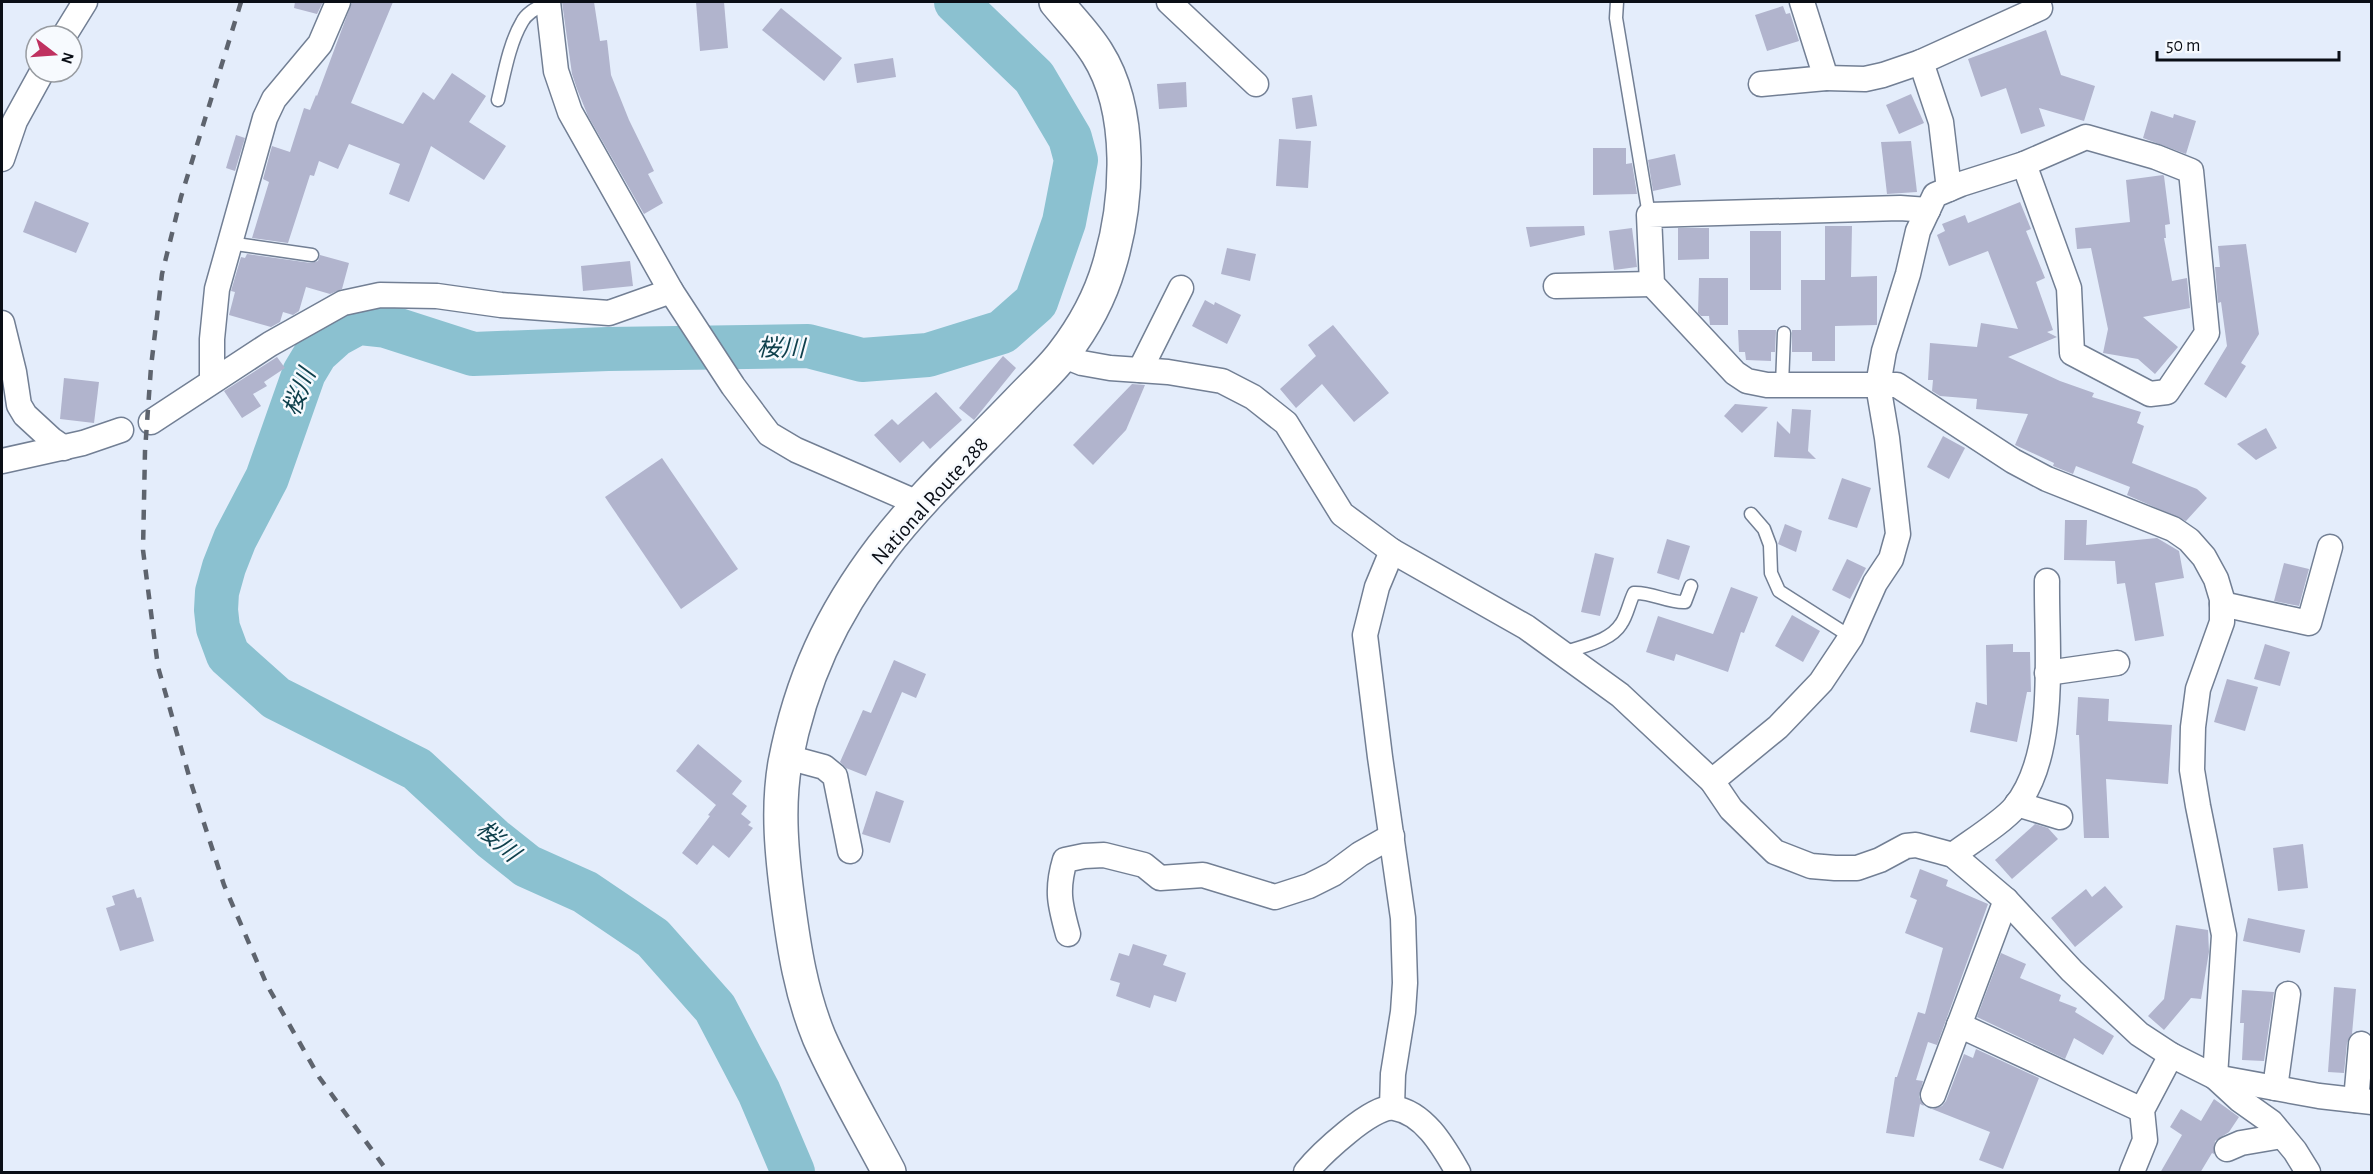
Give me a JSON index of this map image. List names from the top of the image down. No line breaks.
{"streets":{"highway":["National Route 288"]},"water":["桜川"],"scale_bar":"50 m","north":"right"}
